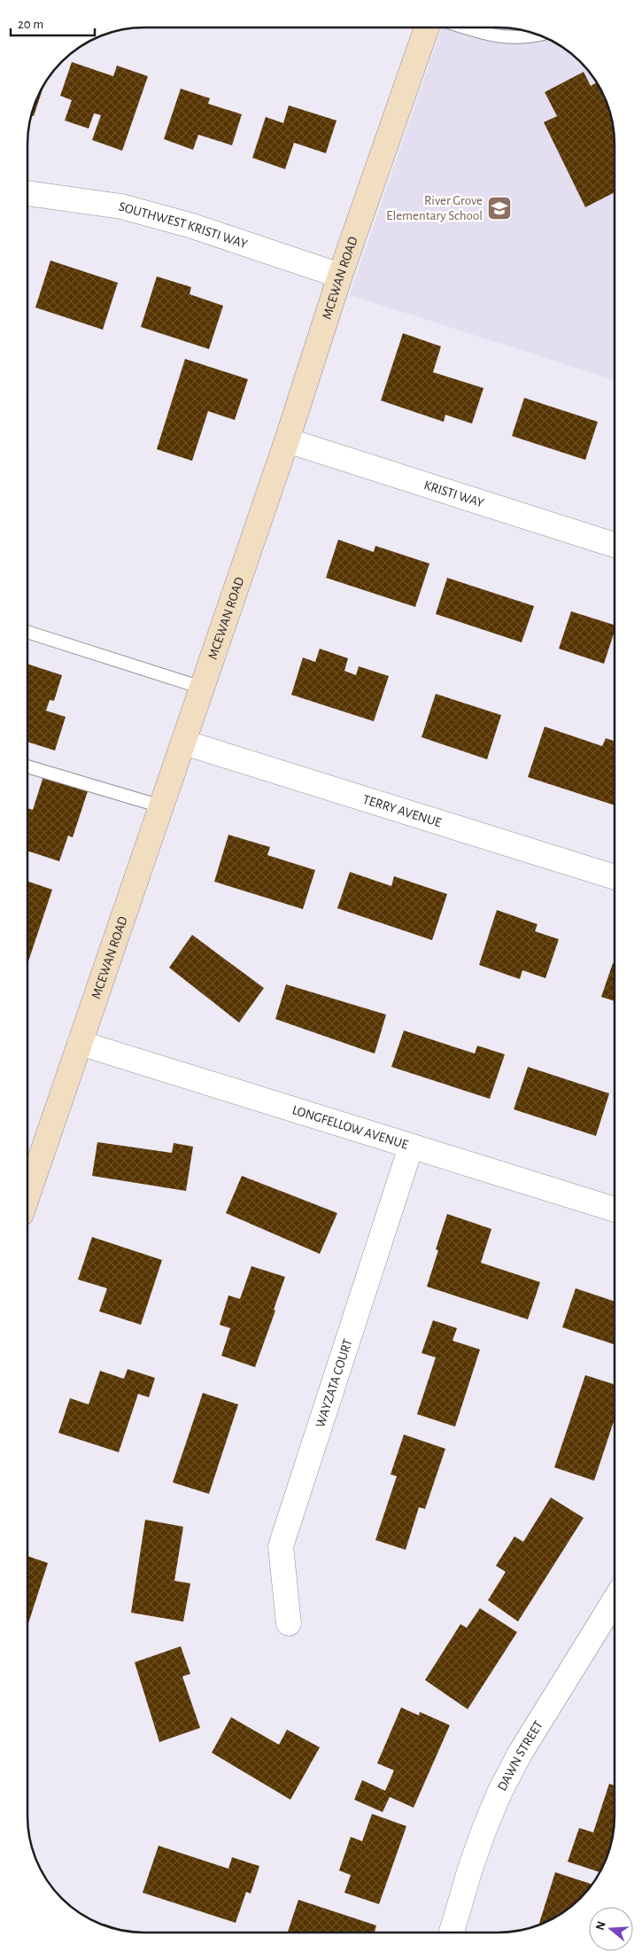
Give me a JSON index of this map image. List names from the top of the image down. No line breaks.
{"streets":{"street":["SOUTHWEST KRISTI WAY","MCEWAN ROAD","KRISTI WAY","TERRY AVENUE","LONGFELLOW AVENUE","WAYZATA COURT","DAWN STREET"]},"crossings":[["SOUTHWEST KRISTI WAY","MCEWAN ROAD"],["MCEWAN ROAD","KRISTI WAY"],["MCEWAN ROAD","TERRY AVENUE"],["MCEWAN ROAD","LONGFELLOW AVENUE"],["LONGFELLOW AVENUE","WAYZATA COURT"]],"places":{"school or university":["River Grove Elementary School"]},"scale_bar":"20 m","north":"left"}
